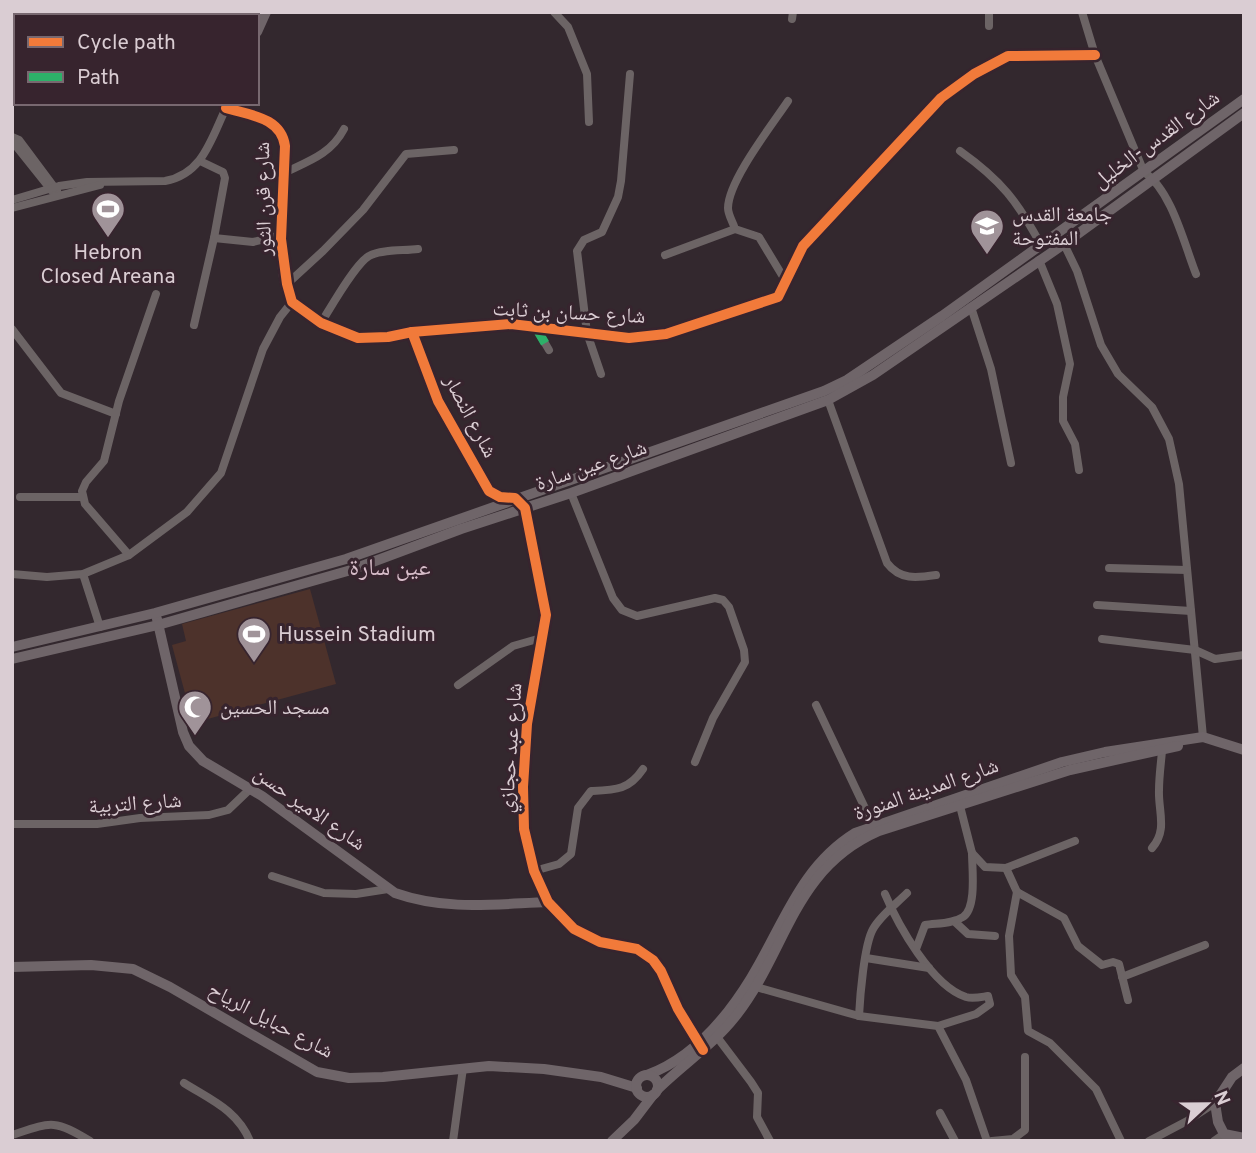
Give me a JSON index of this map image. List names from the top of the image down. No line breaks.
{"streets":{"street":["شارع القدس-الخليل","شارع قرن الثور","شارع حسان بن ثابت","شارع النصار","شارع عين سارة","شارع عبد حجازي","شارع المدينة المنورة","شارع التربية","شارع الامير حسن","شارع حبايل الرياح"]},"crossings":[["شارع القدس-الخليل","شارع عين سارة"],["شارع حسان بن ثابت","شارع النصار"],["شارع النصار","شارع عين سارة"],["شارع عين سارة","شارع عبد حجازي"],["شارع عين سارة","شارع الامير حسن"],["شارع عبد حجازي","شارع المدينة المنورة"],["شارع عبد حجازي","شارع الامير حسن"],["شارع التربية","شارع الامير حسن"]],"districts":["عين سارة"],"places":{"sports":["Hebron Closed Areana","Hussein Stadium"],"school or university":["جامعة القدس المفتوحة"],"mosque":["مسجد الحسين"]},"legend":["Cycle path","Path"],"north":"right"}
